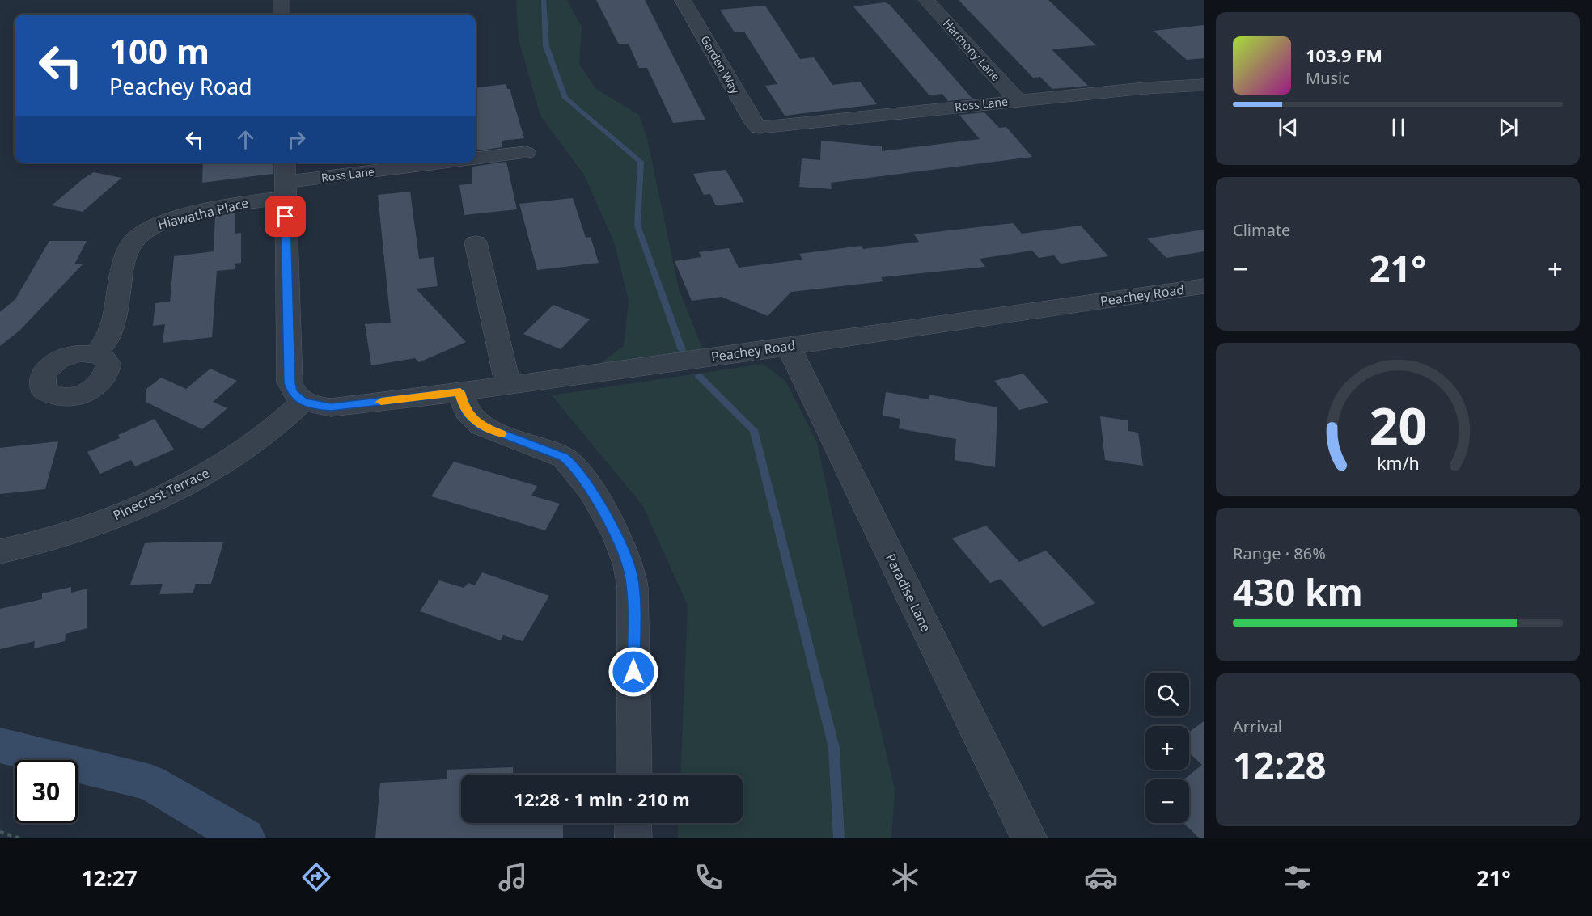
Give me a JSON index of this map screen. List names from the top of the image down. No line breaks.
{"streets":{"street":["Harmony Lane","Garden Way","Ross Lane","Hiawatha Place","Peachey Road","Pinecrest Terrace","Paradise Lane"]},"crossings":[["Harmony Lane","Ross Lane"],["Garden Way","Ross Lane"],["Ross Lane","Hiawatha Place"],["Peachey Road","Pinecrest Terrace"],["Peachey Road","Paradise Lane"]],"page":{"turn":["100 m","Peachey Road"],"song":["103.9 FM","Music"],"tile":["Climate",["Range · 86%","430 km"],["Arrival","12:28"]],"heat":["−","21°","+"],"map_buttons":["+","−"],"limit":"30","trip":"12:28 · 1 min · 210 m","tabs":["12:27","21°"],"gauge":["20","km/h"]}}
